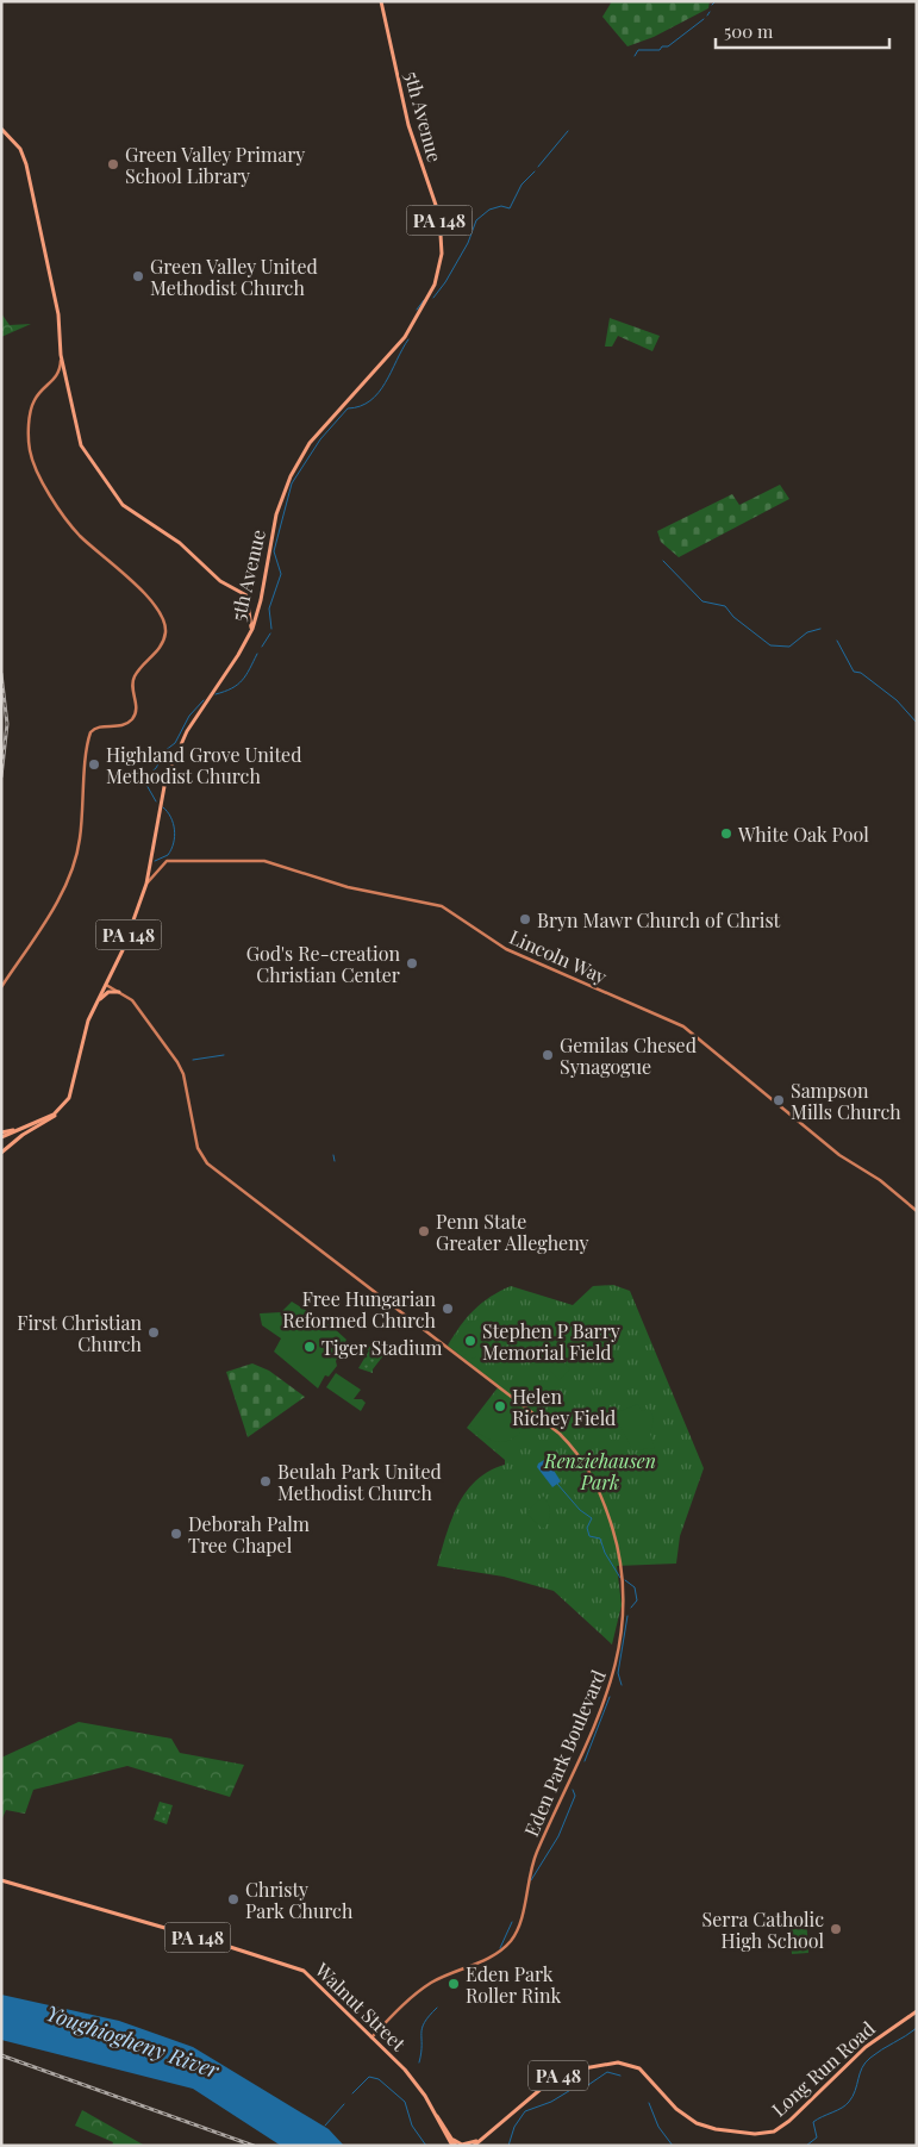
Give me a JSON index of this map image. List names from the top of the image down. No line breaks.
{"streets":{"main road":["5th Avenue","PA 148","Lincoln Way","Eden Park Boulevard","Walnut Street","Long Run Road","PA 48"]},"crossings":[["5th Avenue","Lincoln Way"],["Eden Park Boulevard","Walnut Street"],["Long Run Road","PA 48"]],"water":["Youghiogheny River"],"parks":["Renziehausen Park"],"places":["Green Valley Primary School Library","Green Valley United Methodist Church","Highland Grove United Methodist Church","White Oak Pool","Bryn Mawr Church of Christ","God's Re-creation Christian Center","Gemilas Chesed Synagogue","Sampson Mills Church","Penn State Greater Allegheny","Free Hungarian Reformed Church","First Christian Church","Stephen P Barry Memorial Field","Tiger Stadium","Helen Richey Field","Beulah Park United Methodist Church","Deborah Palm Tree Chapel","Christy Park Church","Serra Catholic High School","Eden Park Roller Rink"],"scale_bar":"500 m"}
